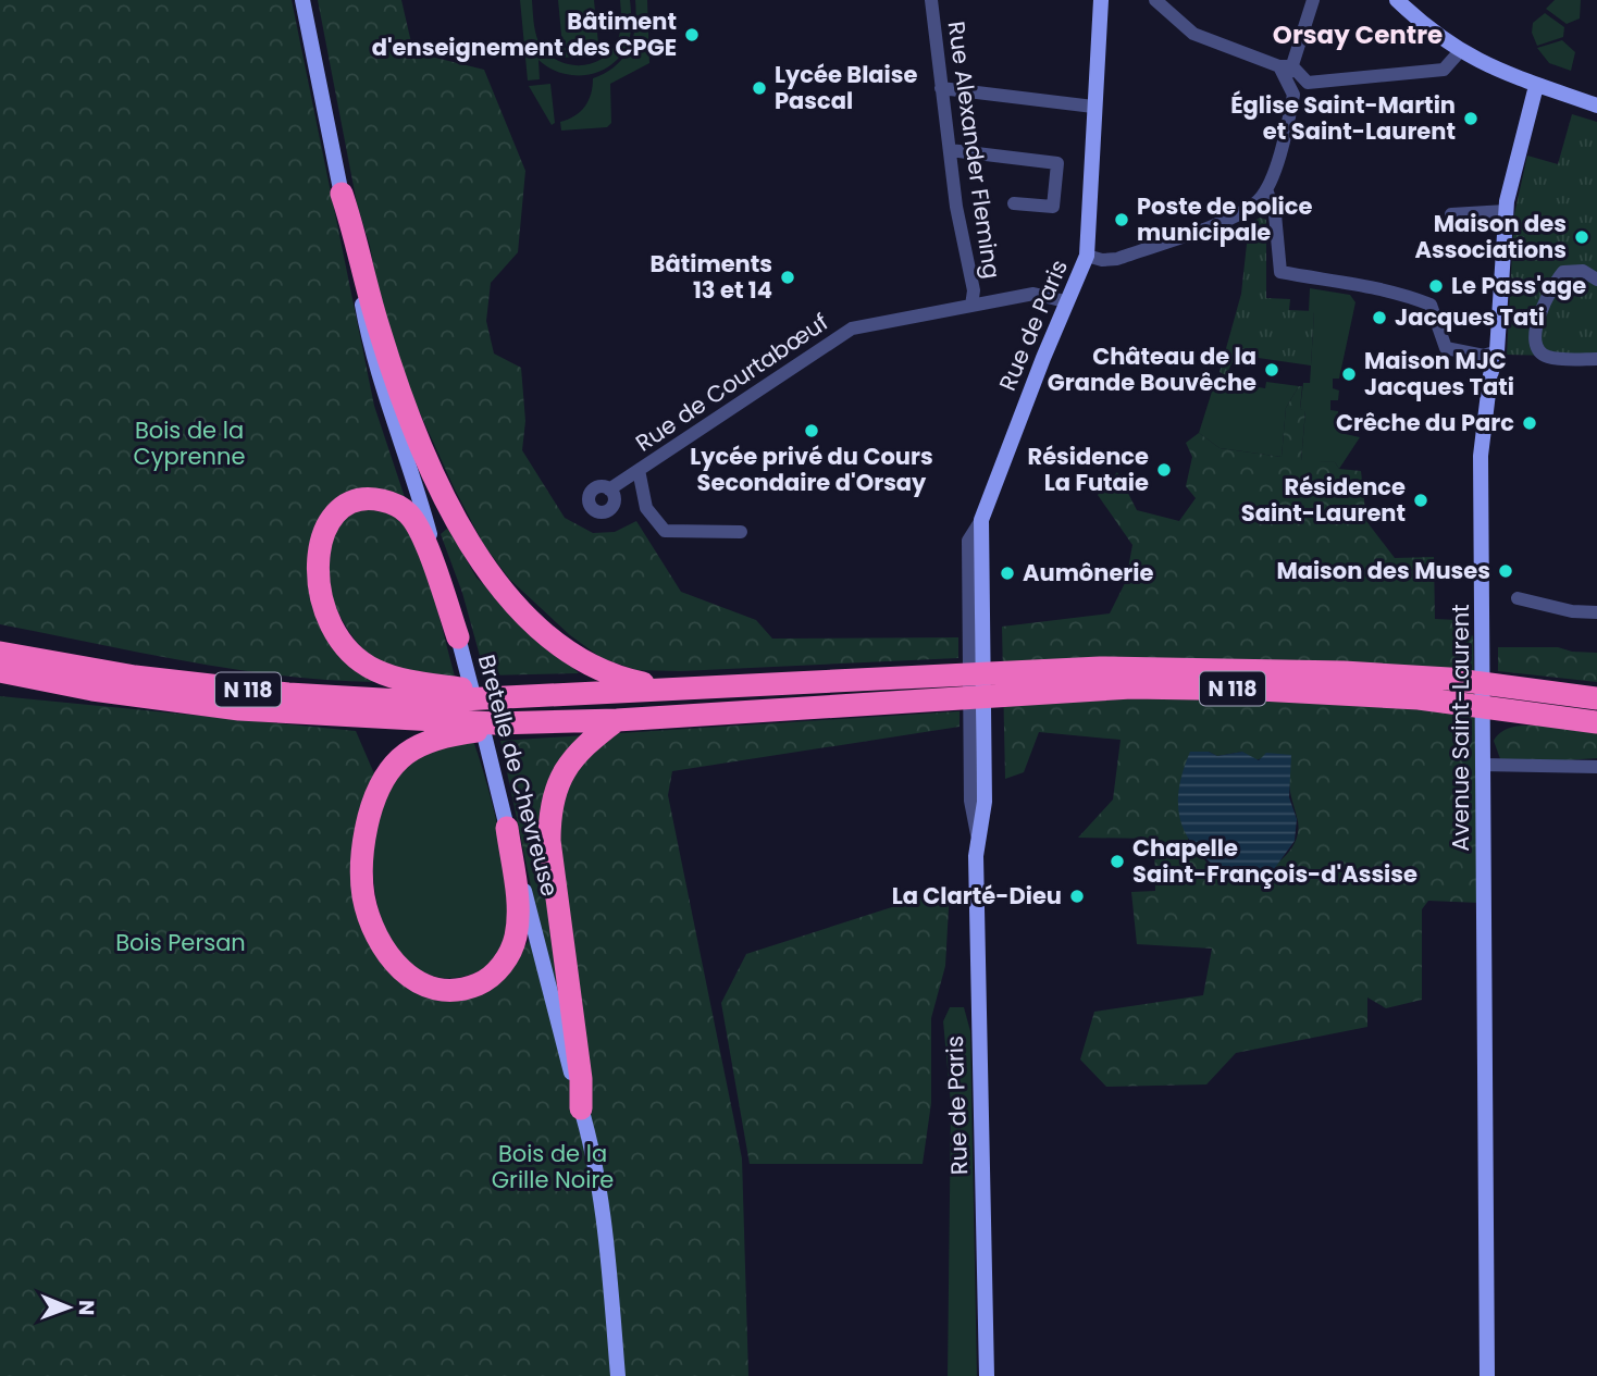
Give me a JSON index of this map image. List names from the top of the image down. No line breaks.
{"streets":{"highway":["N 118"],"main road":["Rue de Paris","Avenue Saint-Laurent","Bretelle de Chevreuse"],"street":["Rue Alexander Fleming","Rue de Courtabœuf"]},"crossings":[["Rue Alexander Fleming","Rue de Courtabœuf"]],"districts":["Orsay Centre"],"parks":["Bois de la Cyprenne","Bois Persan","Bois de la Grille Noire"],"places":["Bâtiment d'enseignement des CPGE","Lycée Blaise Pascal","Église Saint-Martin et Saint-Laurent","Poste de police municipale","Maison des Associations","Bâtiments 13 et 14","Le Pass'age","Jacques Tati","Château de la Grande Bouvêche","Maison MJC Jacques Tati","Crêche du Parc","Lycée privé du Cours Secondaire d'Orsay","Résidence La Futaie","Résidence Saint-Laurent","Maison des Muses","Aumônerie","Chapelle Saint-François-d'Assise","La Clarté-Dieu"],"north":"right"}
